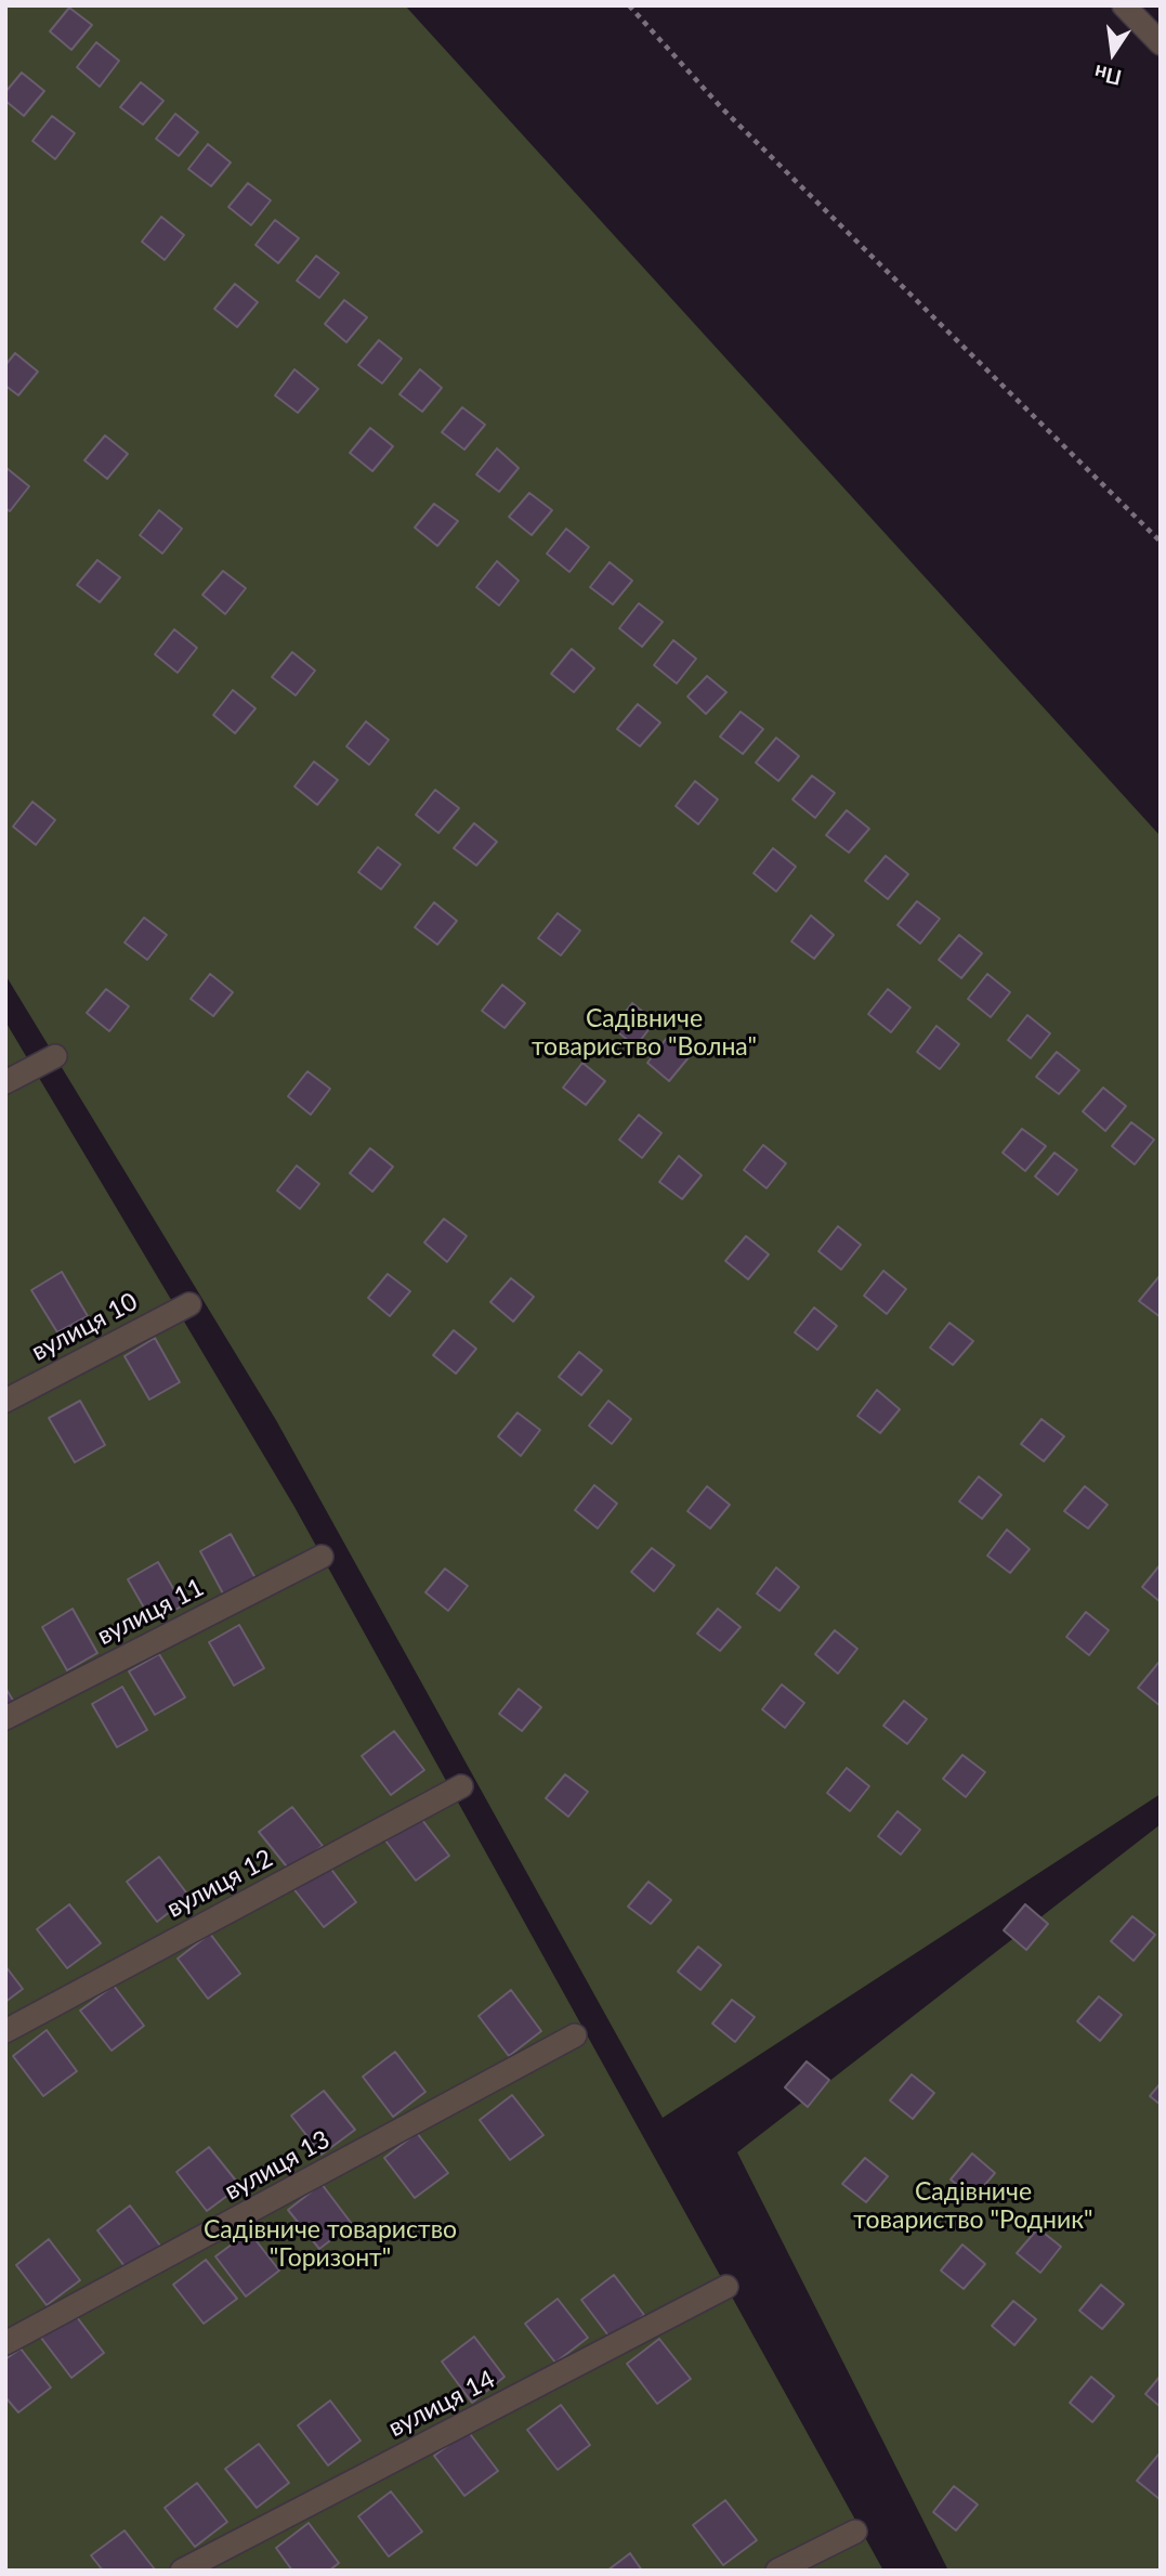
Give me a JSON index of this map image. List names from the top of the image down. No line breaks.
{"streets":{"street":["вулиця 10","вулиця 11","вулиця 12","вулиця 13","вулиця 14"]},"parks":["Садівниче товариство \"Волна\"","Садівниче товариство \"Родник\"","Садівниче товариство \"Горизонт\""],"north":"bottom"}
